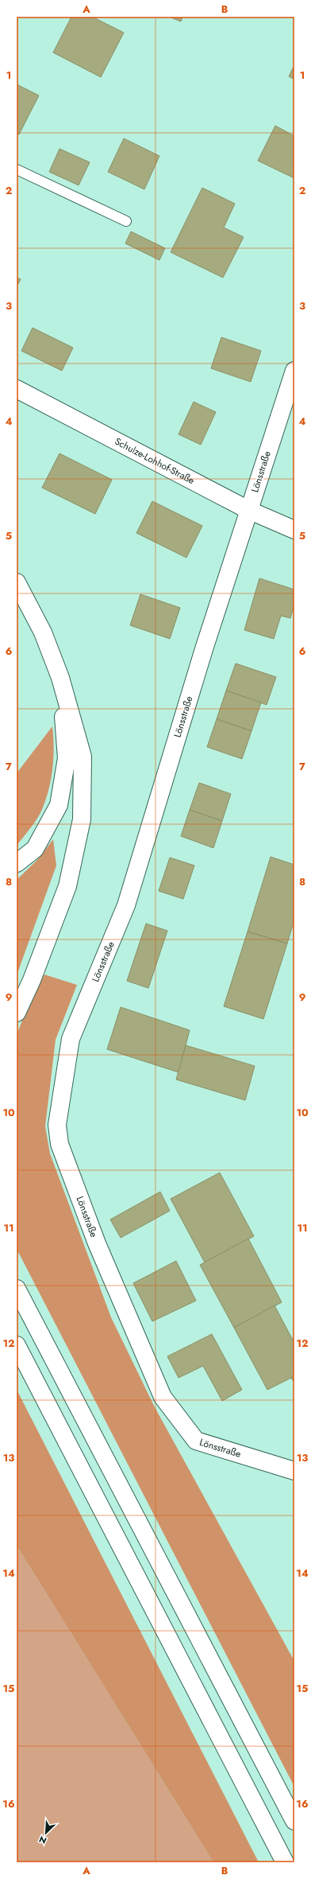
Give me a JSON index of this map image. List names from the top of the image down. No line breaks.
{"streets":{"main road":["Schulze-Lohhof-Straße","Lönsstraße"]},"crossings":[["Schulze-Lohhof-Straße","Lönsstraße"]],"north":"bottom left","grid":{"columns":["A","B"],"rows":["1","2","3","4","5","6","7","8","9","10","11","12","13","14","15","16"]}}
